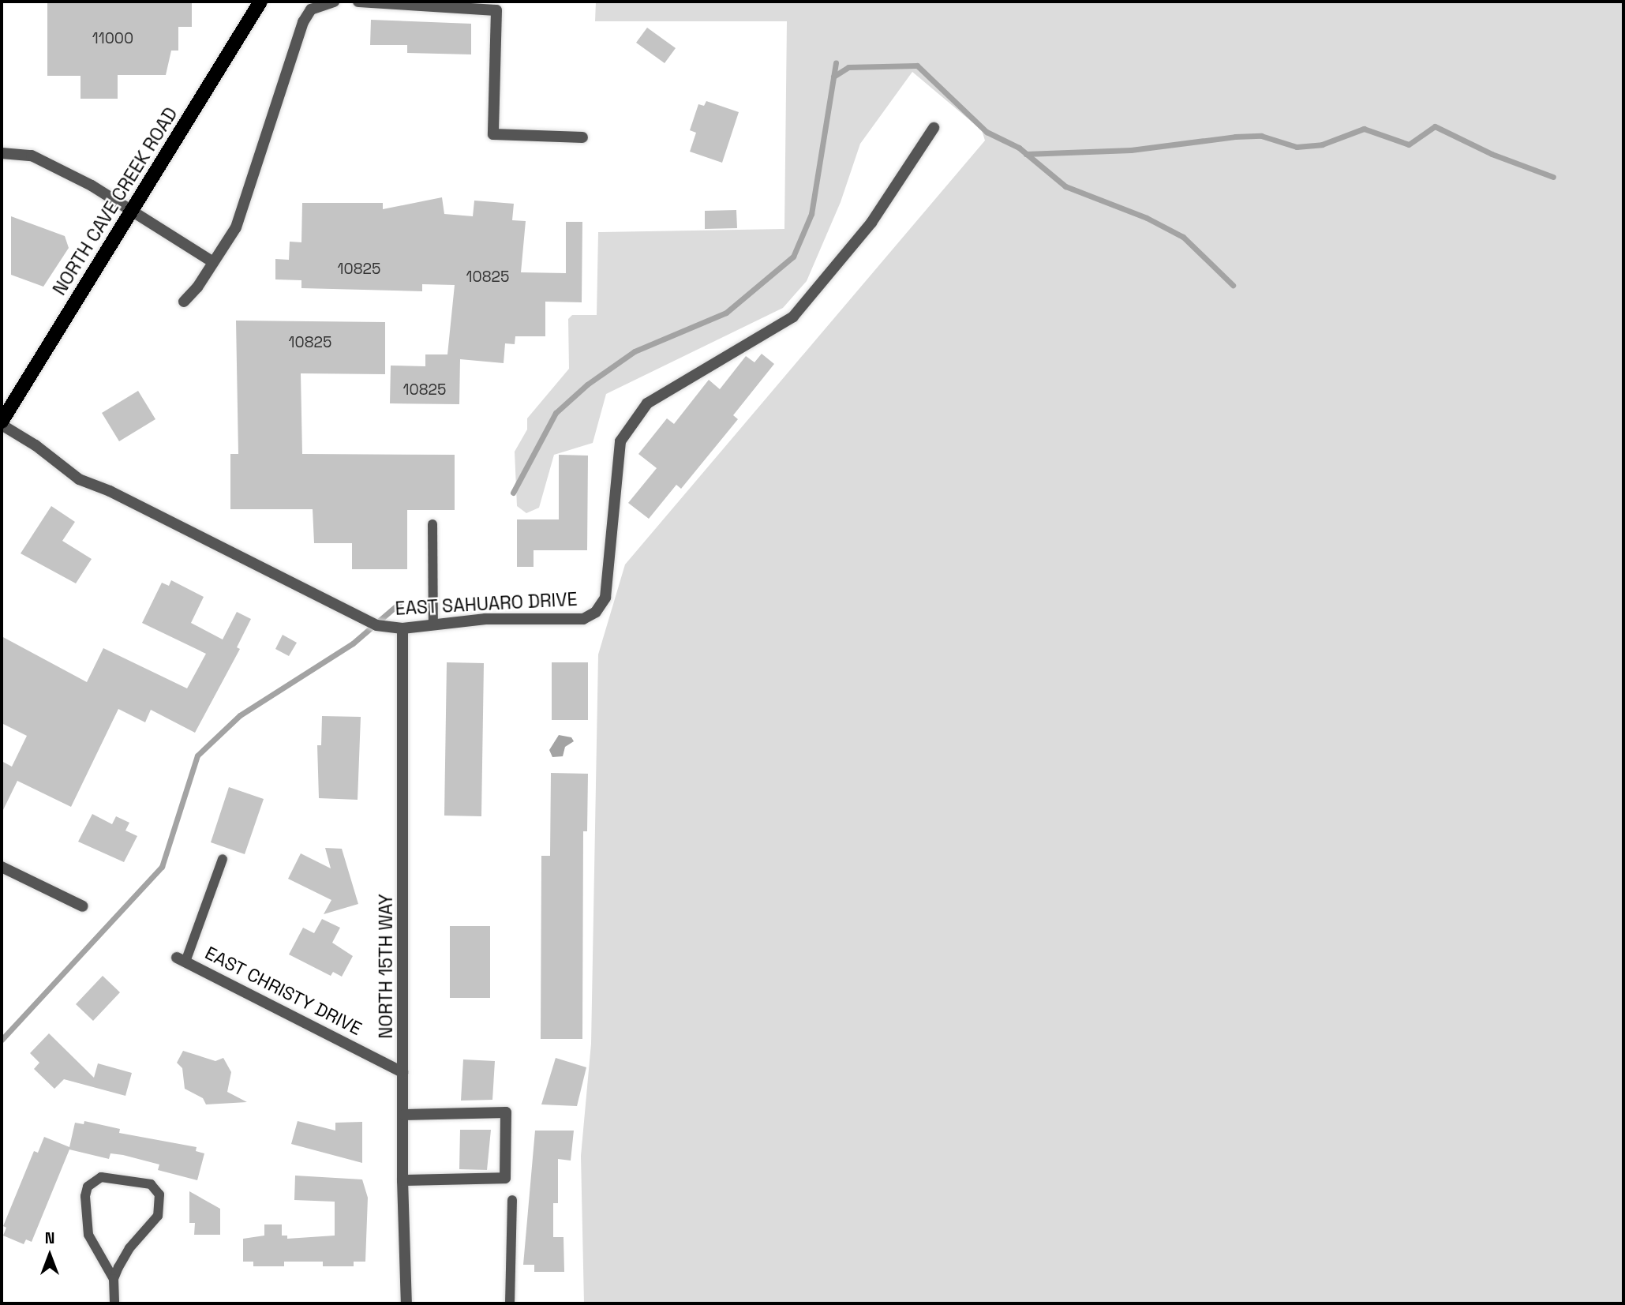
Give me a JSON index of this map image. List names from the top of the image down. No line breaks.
{"streets":{"main road":["NORTH CAVE CREEK ROAD"],"street":["EAST SAHUARO DRIVE","NORTH 15TH WAY","EAST CHRISTY DRIVE"]},"crossings":[["NORTH CAVE CREEK ROAD","EAST SAHUARO DRIVE"],["EAST SAHUARO DRIVE","NORTH 15TH WAY"],["NORTH 15TH WAY","EAST CHRISTY DRIVE"]],"house_numbers":["11000","10825","10825","10825","10825"],"north":"top"}
